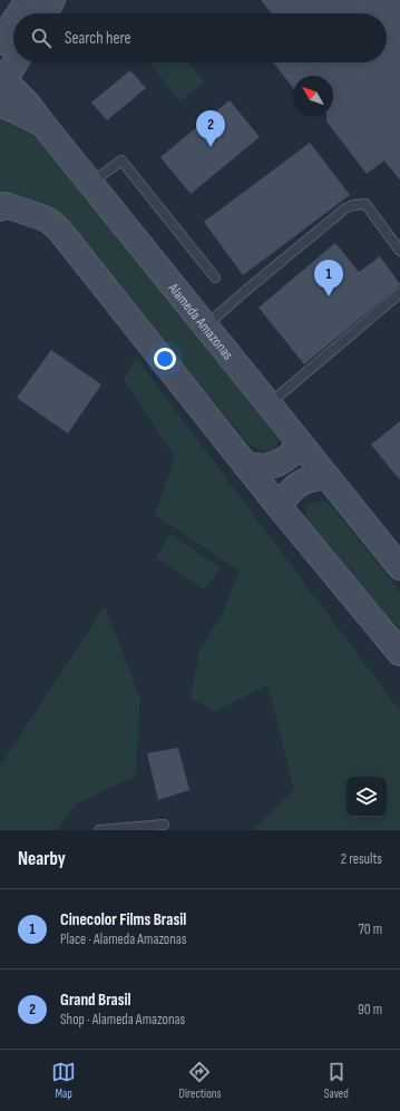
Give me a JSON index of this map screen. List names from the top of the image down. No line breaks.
{"streets":{"main road":["Alameda Amazonas"]},"north":"top left","page":{"search":"Search here","pins":["2","1"],"heading":["Nearby","2 results"],"list":[{"mark":"1","name":"Cinecolor Films Brasil","note":"Place · Alameda Amazonas","value":"70 m"},{"mark":"2","name":"Grand Brasil","note":"Shop · Alameda Amazonas","value":"90 m"}],"nav":["Map","Directions","Saved"]}}
